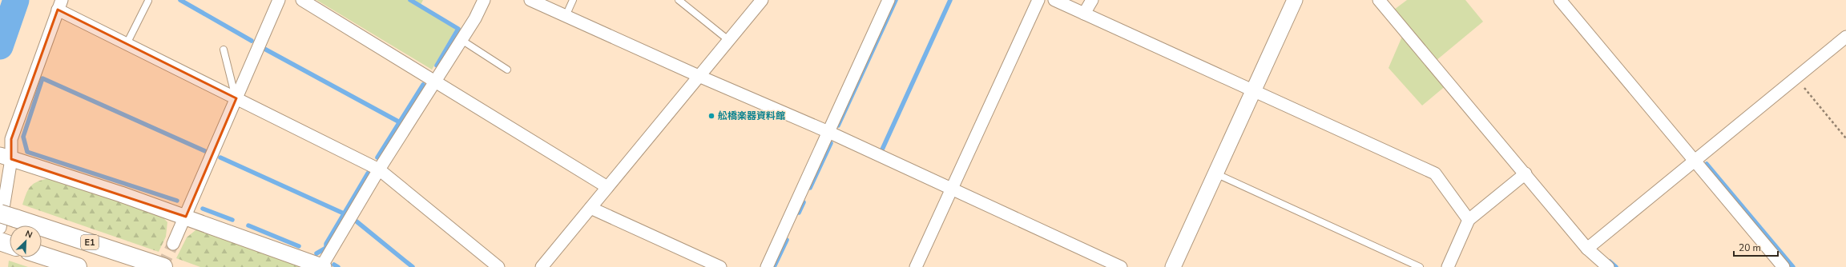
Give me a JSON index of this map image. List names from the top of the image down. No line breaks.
{"streets":{"highway":["E1"]},"places":["舩橋楽器資料館"],"scale_bar":"20 m","north":"top right"}
